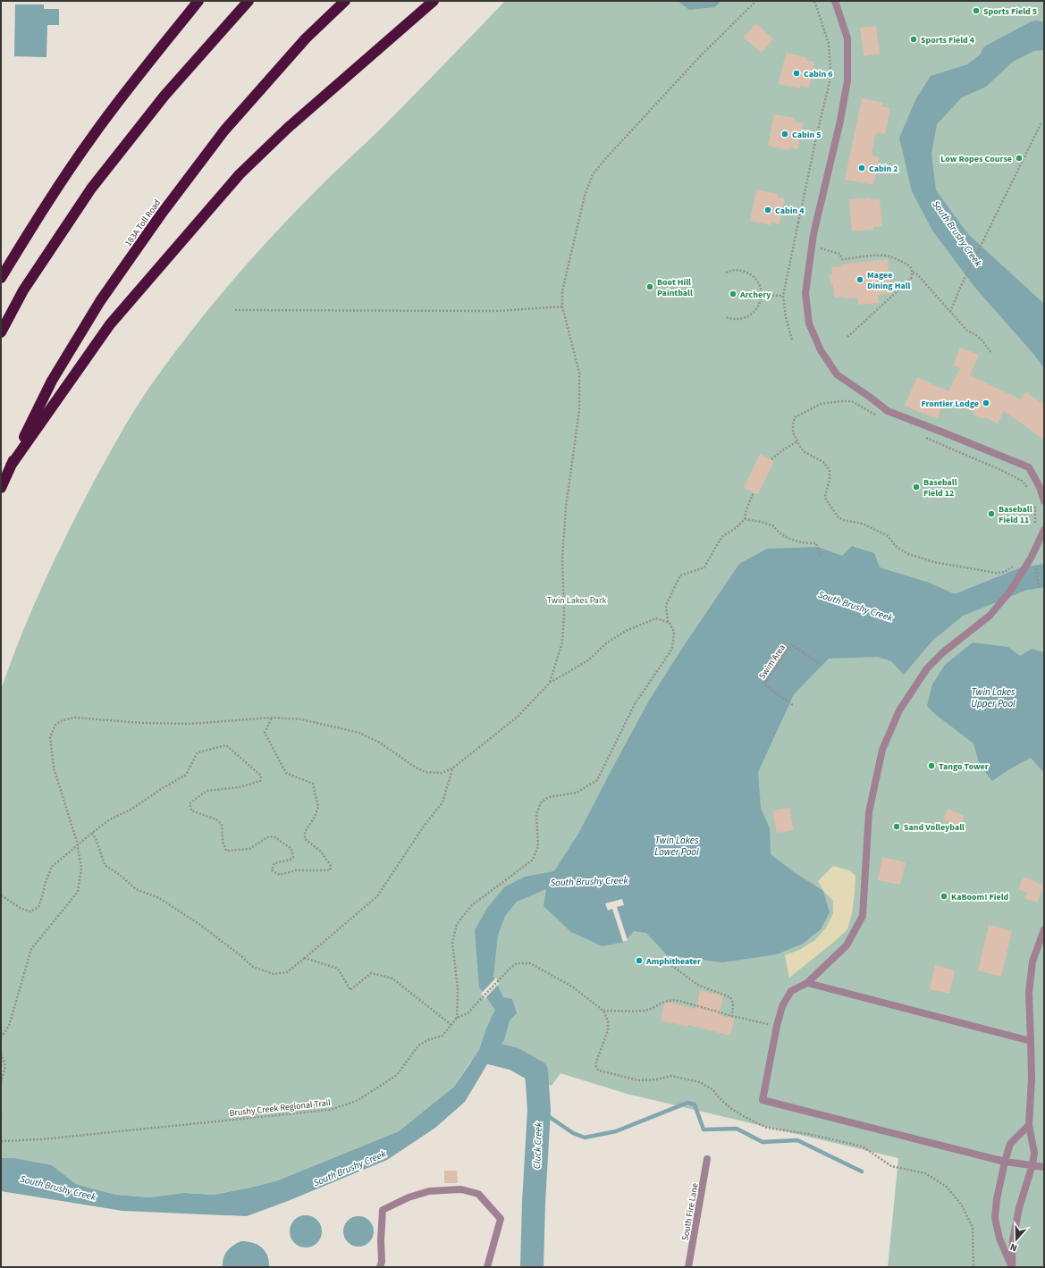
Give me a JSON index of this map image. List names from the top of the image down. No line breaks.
{"streets":{"highway":["183A Toll Road"],"street":["South Fire Lane"],"path":["Swim Area","Brushy Creek Regional Trail"]},"water":["South Brushy Creek","Twin Lakes Upper Pool","Twin Lakes Lower Pool","Cluck Creek"],"parks":["Twin Lakes Park"],"places":["Sports Field 5","Sports Field 4","Cabin 6","Cabin 5","Low Ropes Course","Cabin 2","Cabin 4","Magee Dining Hall","Boot Hill Paintball","Archery","Frontier Lodge","Baseball Field 12","Baseball Field 11","Tango Tower","Sand Volleyball","KaBoom! Field","Amphitheater"],"north":"bottom"}
